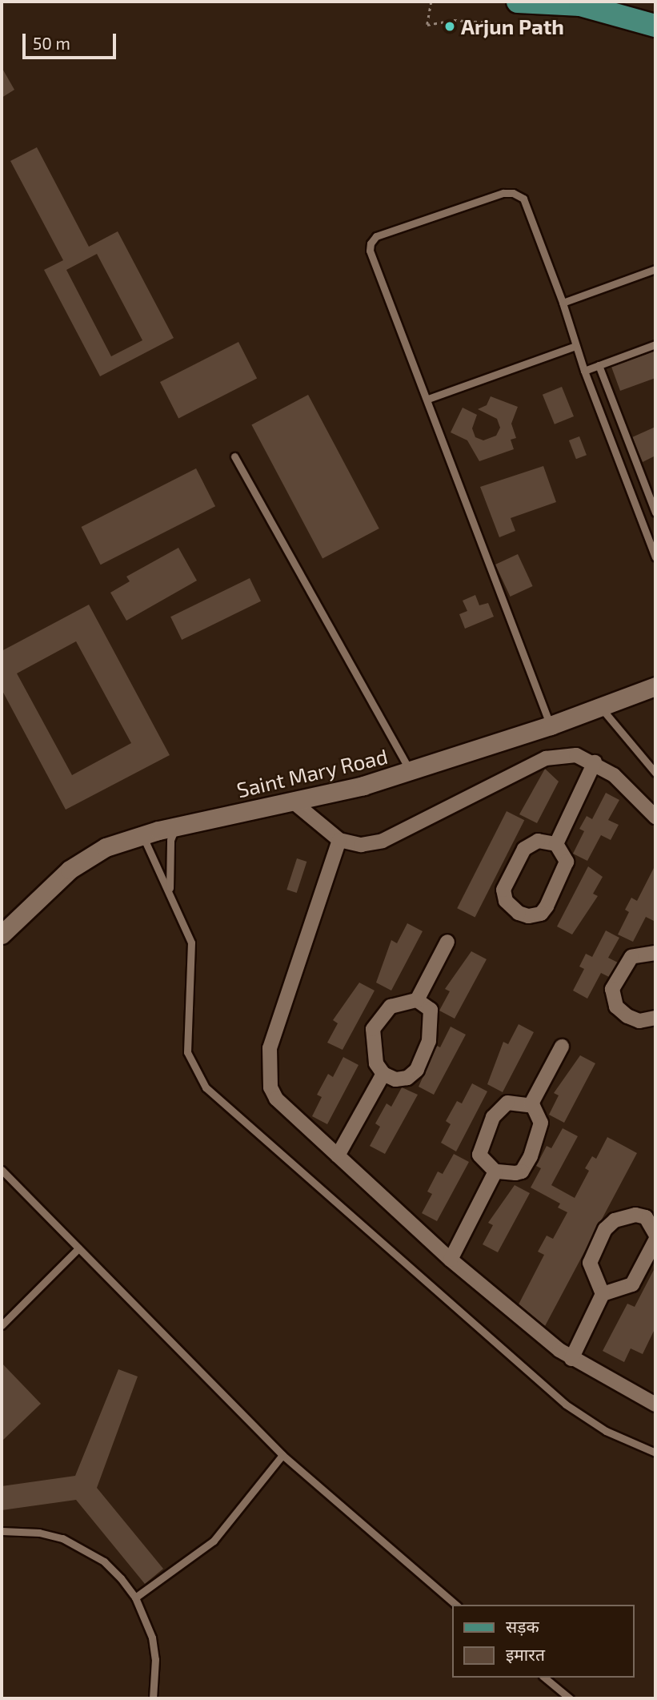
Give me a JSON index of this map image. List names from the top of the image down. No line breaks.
{"streets":{"street":["Saint Mary Road"]},"places":["Arjun Path"],"legend":["सड़क","इमारत"],"scale_bar":"50 m"}
